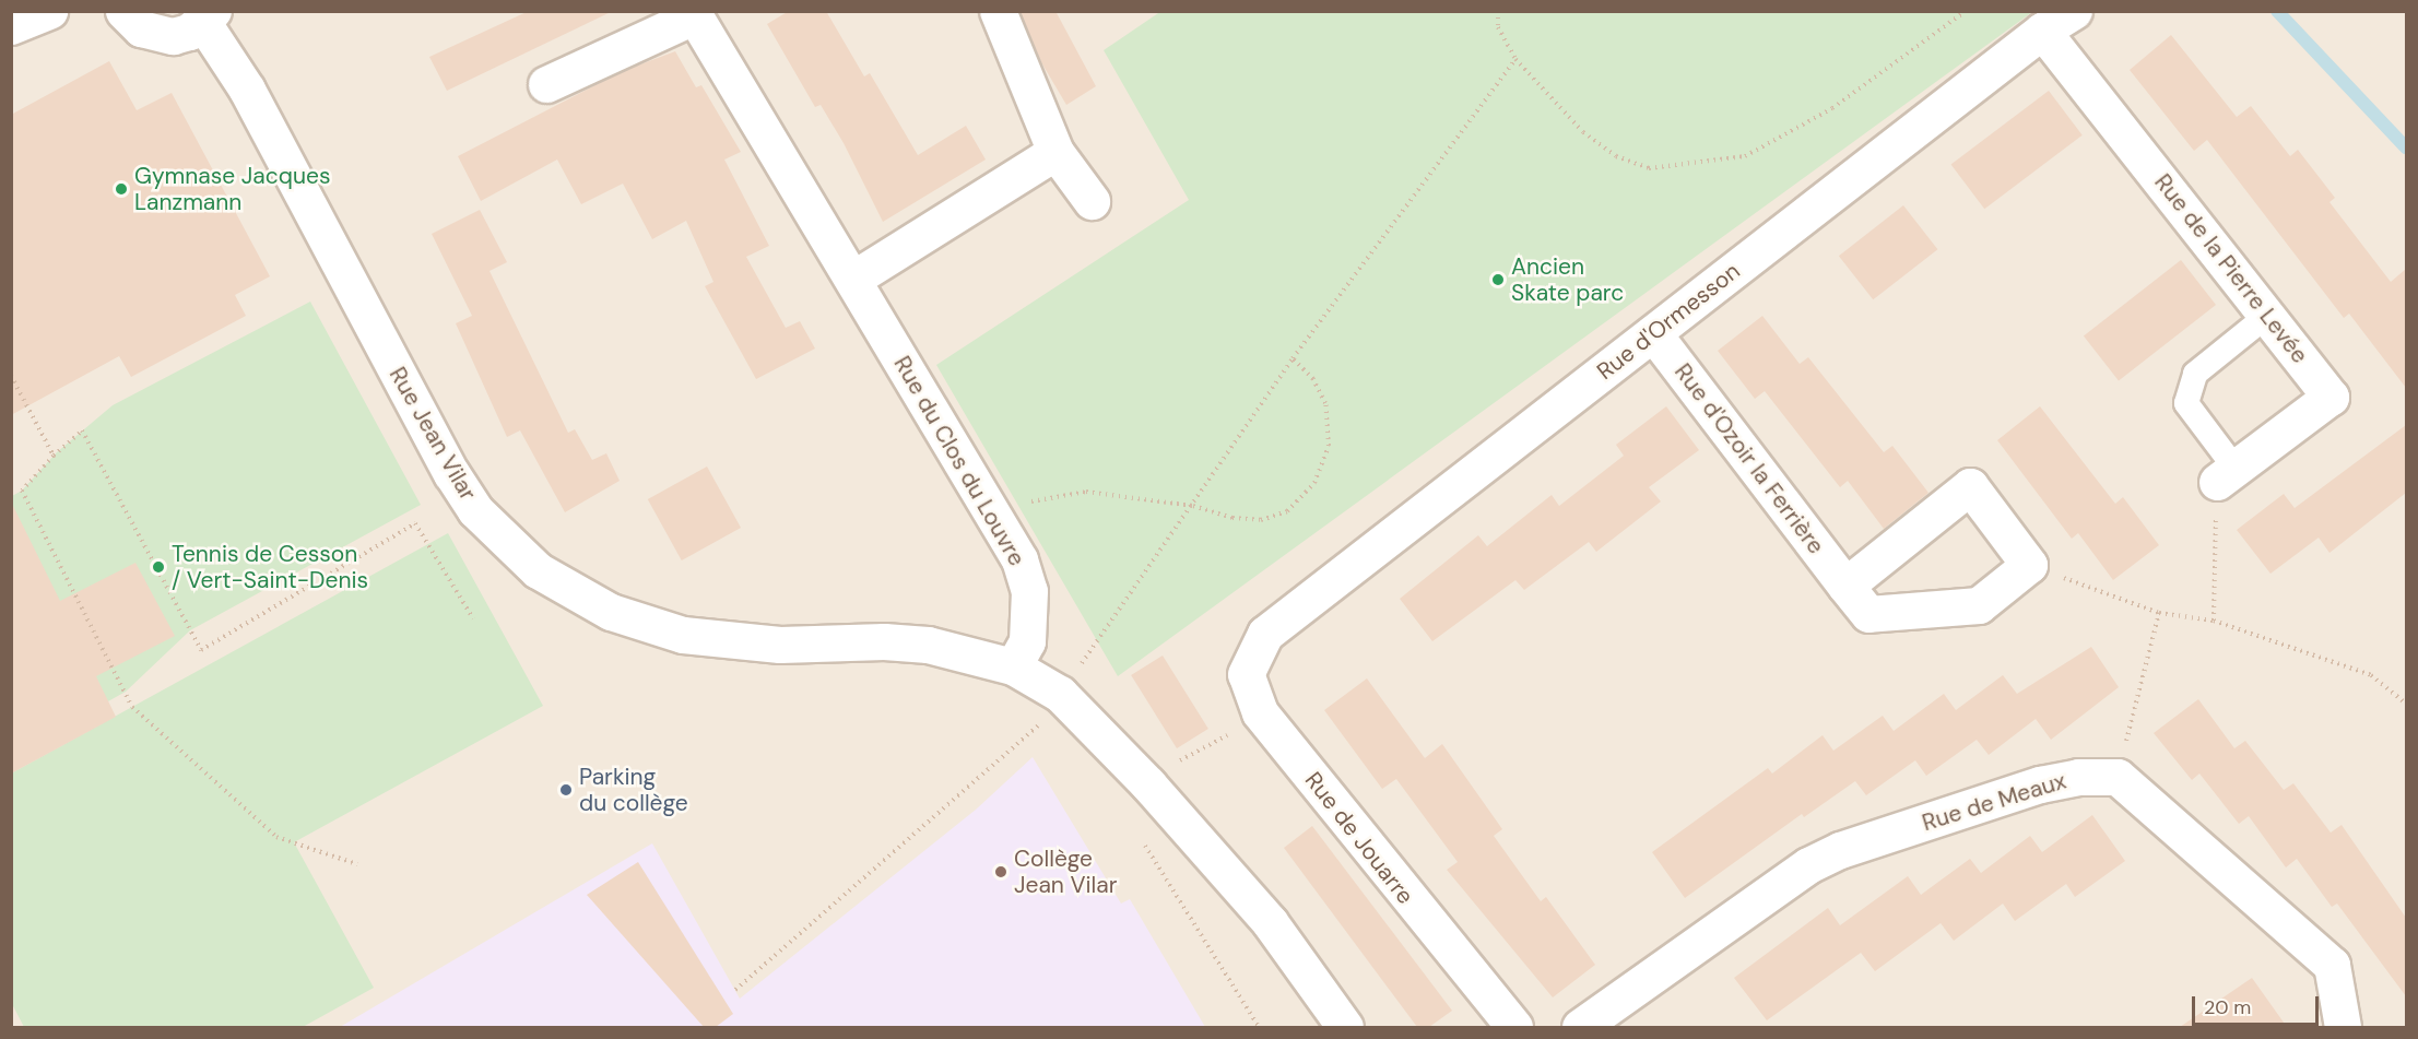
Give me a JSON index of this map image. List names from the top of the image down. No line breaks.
{"streets":{"street":["Rue de la Pierre Levée","Rue d'Ormesson","Rue Jean Vilar","Rue d'Ozoir la Ferrière","Rue du Clos du Louvre","Rue de Meaux","Rue de Jouarre"]},"crossings":[["Rue de la Pierre Levée","Rue d'Ormesson"],["Rue d'Ormesson","Rue d'Ozoir la Ferrière"],["Rue d'Ormesson","Rue de Jouarre"],["Rue Jean Vilar","Rue du Clos du Louvre"]],"places":["Gymnase Jacques Lanzmann","Ancien Skate parc","Tennis de Cesson / Vert-Saint-Denis","Parking du collège","Collège Jean Vilar"],"scale_bar":"20 m"}
